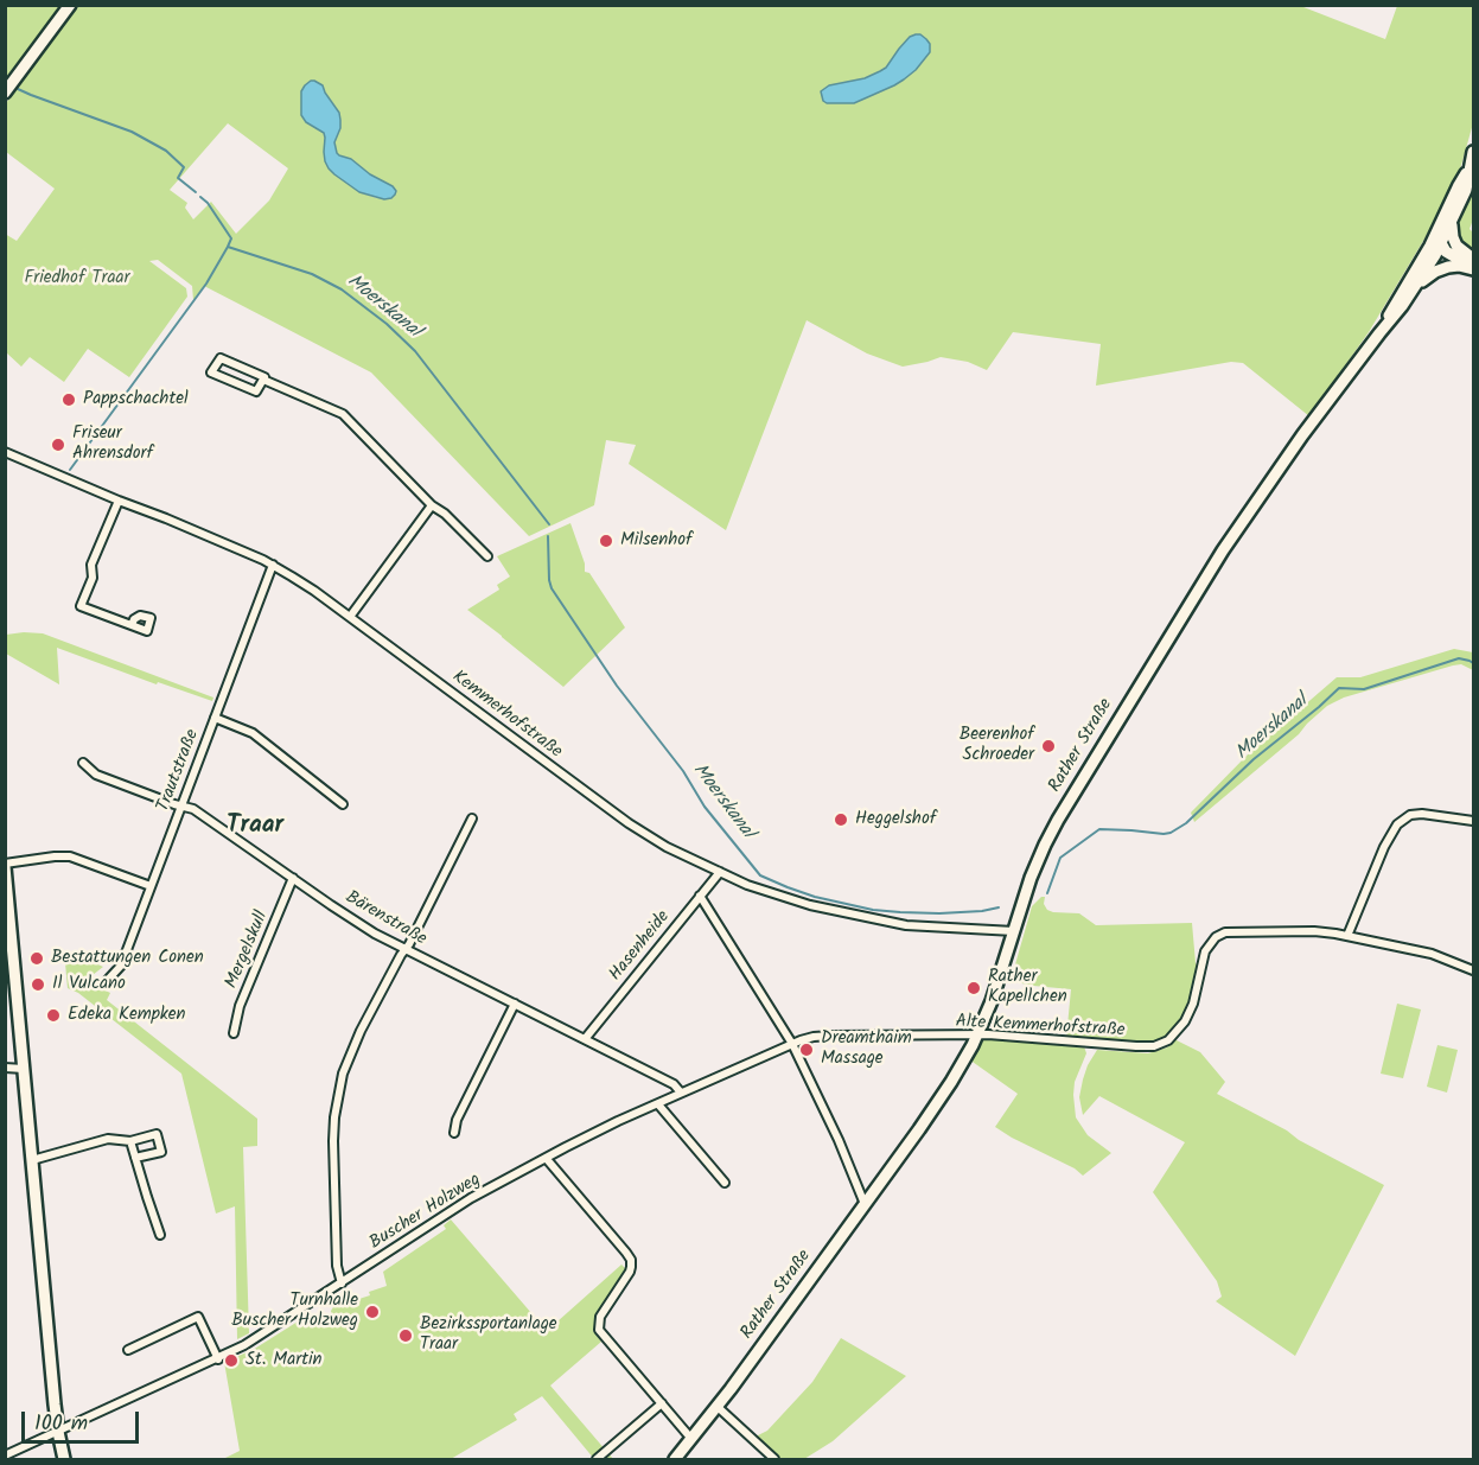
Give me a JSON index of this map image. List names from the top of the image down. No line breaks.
{"streets":{"street":["Kemmerhofstraße","Rather Straße","Trautstraße","Bärenstraße","Hasenheide","Mergelskull","Alte Kemmerhofstraße","Buscher Holzweg"]},"crossings":[["Kemmerhofstraße","Rather Straße"],["Kemmerhofstraße","Trautstraße"],["Kemmerhofstraße","Hasenheide"],["Rather Straße","Alte Kemmerhofstraße"],["Trautstraße","Bärenstraße"],["Bärenstraße","Hasenheide"],["Bärenstraße","Mergelskull"],["Bärenstraße","Buscher Holzweg"],["Alte Kemmerhofstraße","Buscher Holzweg"]],"districts":["Traar"],"water":["Moerskanal"],"parks":["Friedhof Traar"],"places":["Pappschachtel","Friseur Ahrensdorf","Milsenhof","Beerenhof Schroeder","Heggelshof","Bestattungen Conen","Il Vulcano","Rather Kapellchen","Edeka Kempken","Dreamthaim Massage","Turnhalle Buscher Holzweg","Bezirkssportanlage Traar","St. Martin"],"scale_bar":"100 m"}
